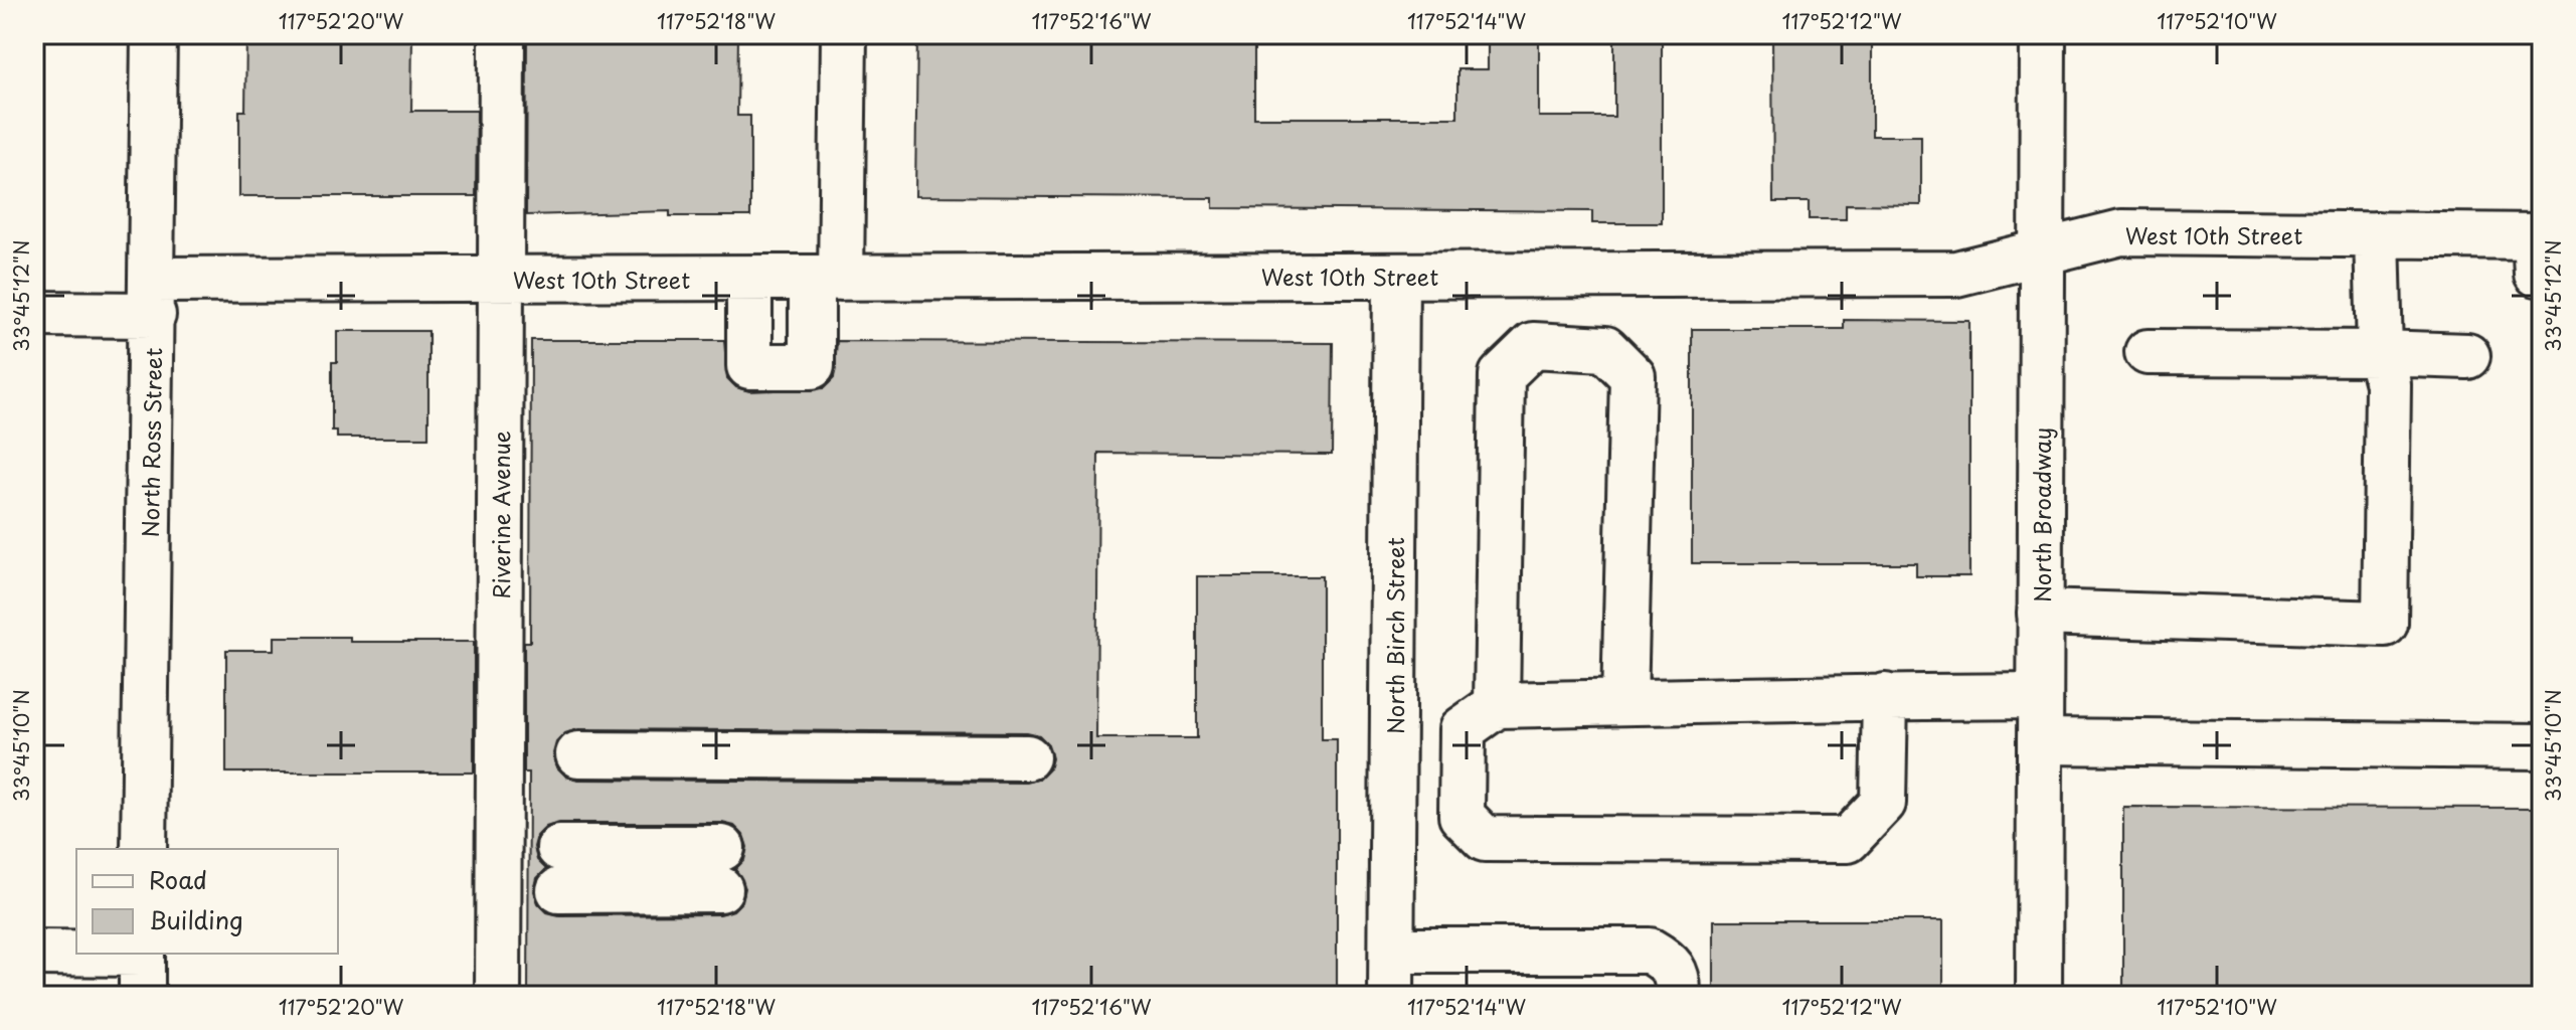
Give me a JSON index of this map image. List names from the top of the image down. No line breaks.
{"streets":{"street":["West 10th Street","North Ross Street","Riverine Avenue","North Broadway","North Birch Street"]},"crossings":[["West 10th Street","North Ross Street"],["West 10th Street","Riverine Avenue"],["West 10th Street","North Broadway"],["West 10th Street","North Birch Street"]],"legend":["Road","Building"],"coordinates":["117°52'20\"W","117°52'18\"W","117°52'16\"W","117°52'14\"W","117°52'12\"W","117°52'10\"W","33°45'12\"N","33°45'10\"N"]}
